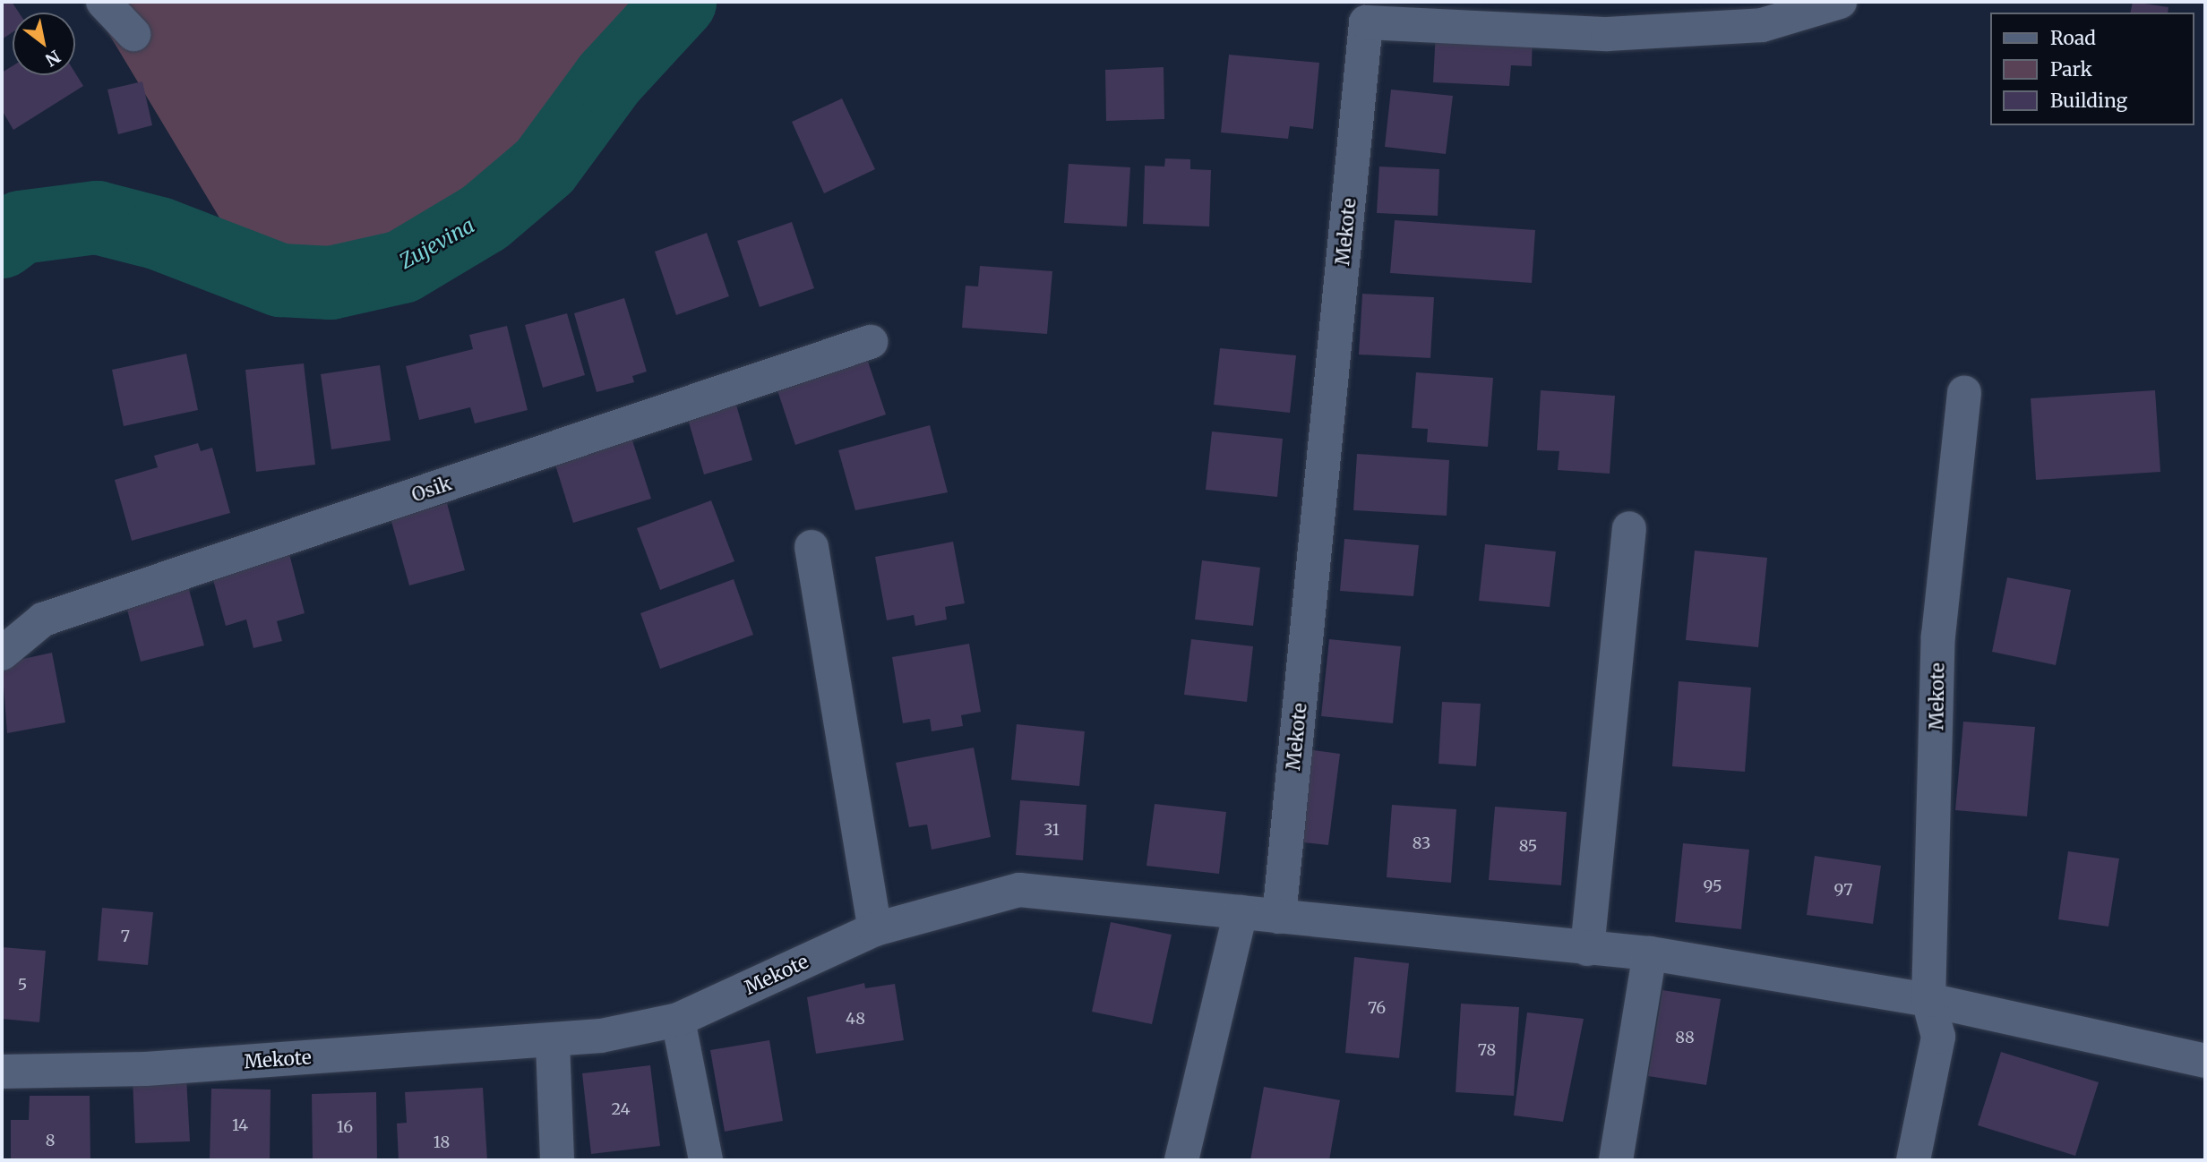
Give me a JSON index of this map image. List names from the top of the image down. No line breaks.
{"streets":{"street":["Mekote","Osik"]},"water":["Zujevina"],"house_numbers":["31","83","85","95","97","7","5","76","48","88","78","24","14","16","8","18"],"legend":["Road","Park","Building"],"north":"bottom right"}
